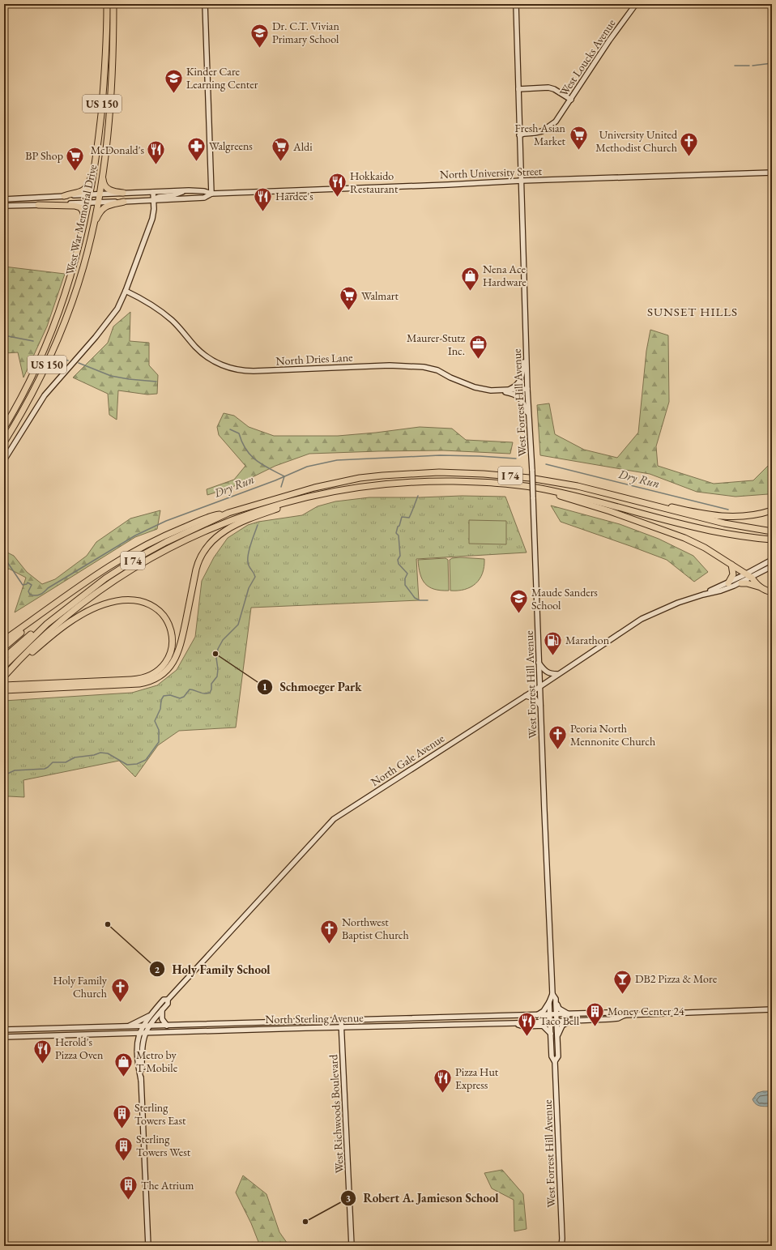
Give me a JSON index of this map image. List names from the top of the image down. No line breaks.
{"streets":{"highway":["US 150","West War Memorial Drive","I 74"],"main road":["West Loucks Avenue","North University Street","North Dries Lane","West Forrest Hill Avenue","North Gale Avenue","North Sterling Avenue","West Richwoods Boulevard"]},"crossings":[["West Loucks Avenue","West Forrest Hill Avenue"],["North University Street","West War Memorial Drive"],["North University Street","West Forrest Hill Avenue"],["North Dries Lane","West Forrest Hill Avenue"],["West Forrest Hill Avenue","North Gale Avenue"],["West Forrest Hill Avenue","North Sterling Avenue"],["North Gale Avenue","North Sterling Avenue"],["North Sterling Avenue","West Richwoods Boulevard"]],"districts":["SUNSET HILLS"],"water":["Dry Run"],"places":{"school or university":["Dr. C.T. Vivian Primary School","Kinder Care Learning Center","Maude Sanders School"],"supermarket":["Fresh Asian Market","Aldi","BP Shop","Walmart"],"church":["University United Methodist Church","Peoria North Mennonite Church","Northwest Baptist Church","Holy Family Church"],"pharmacy":["Walgreens"],"restaurant":["McDonald's","Hokkaido Restaurant","Hardee's","Taco Bell","Herold's Pizza Oven","Pizza Hut Express"],"shop":["Nena Ace Hardware","Metro by T-Mobile"],"office":["Maurer-Stutz Inc."],"other":["Schmoeger Park","Holy Family School","Robert A. Jamieson School"],"fuel station":["Marathon"],"bar":["DB2 Pizza & More"],"building":["Money Center 24","Sterling Towers East","Sterling Towers West","The Atrium"]}}
